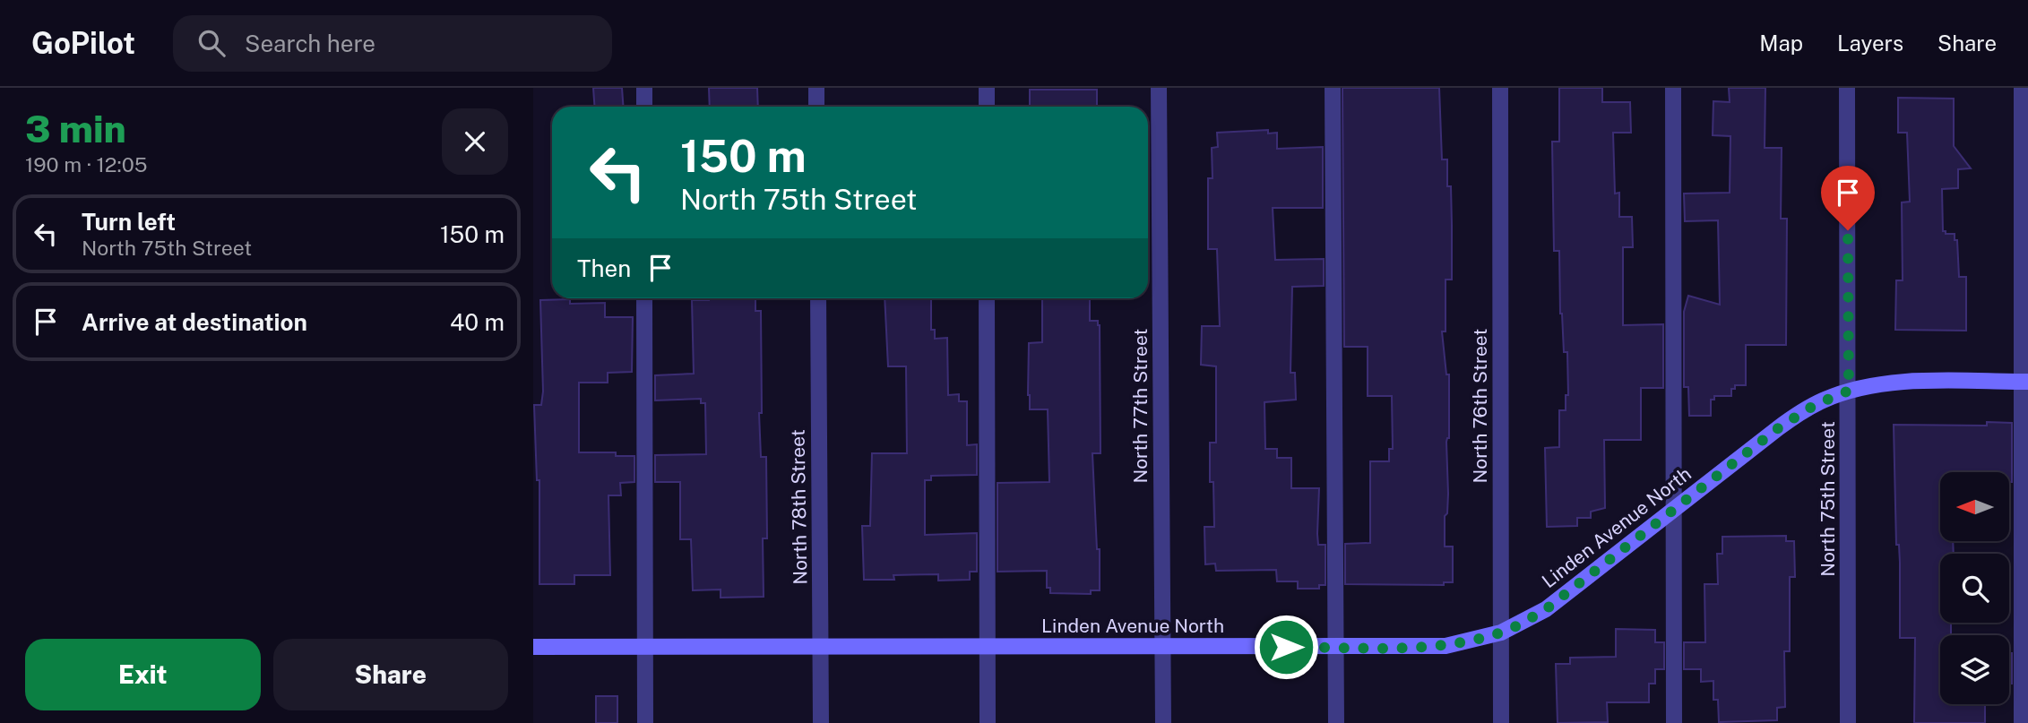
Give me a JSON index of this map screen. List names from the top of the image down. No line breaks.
{"streets":{"street":["North 77th Street","North 76th Street","North 75th Street","North 78th Street","Linden Avenue North"]},"crossings":[["North 77th Street","Linden Avenue North"],["North 76th Street","Linden Avenue North"],["North 75th Street","Linden Avenue North"],["North 78th Street","Linden Avenue North"]],"north":"left","page":{"header":"GoPilot","search":"Search here","nav":["Map","Layers","Share"],"heading":["3 min","190 m · 12:05"],"turn":["150 m","North 75th Street"],"list":[{"name":"Turn left","note":"North 75th Street","value":"150 m"},{"name":"Arrive at destination","value":"40 m"}],"then":"Then","buttons":["Exit","Share"]}}
